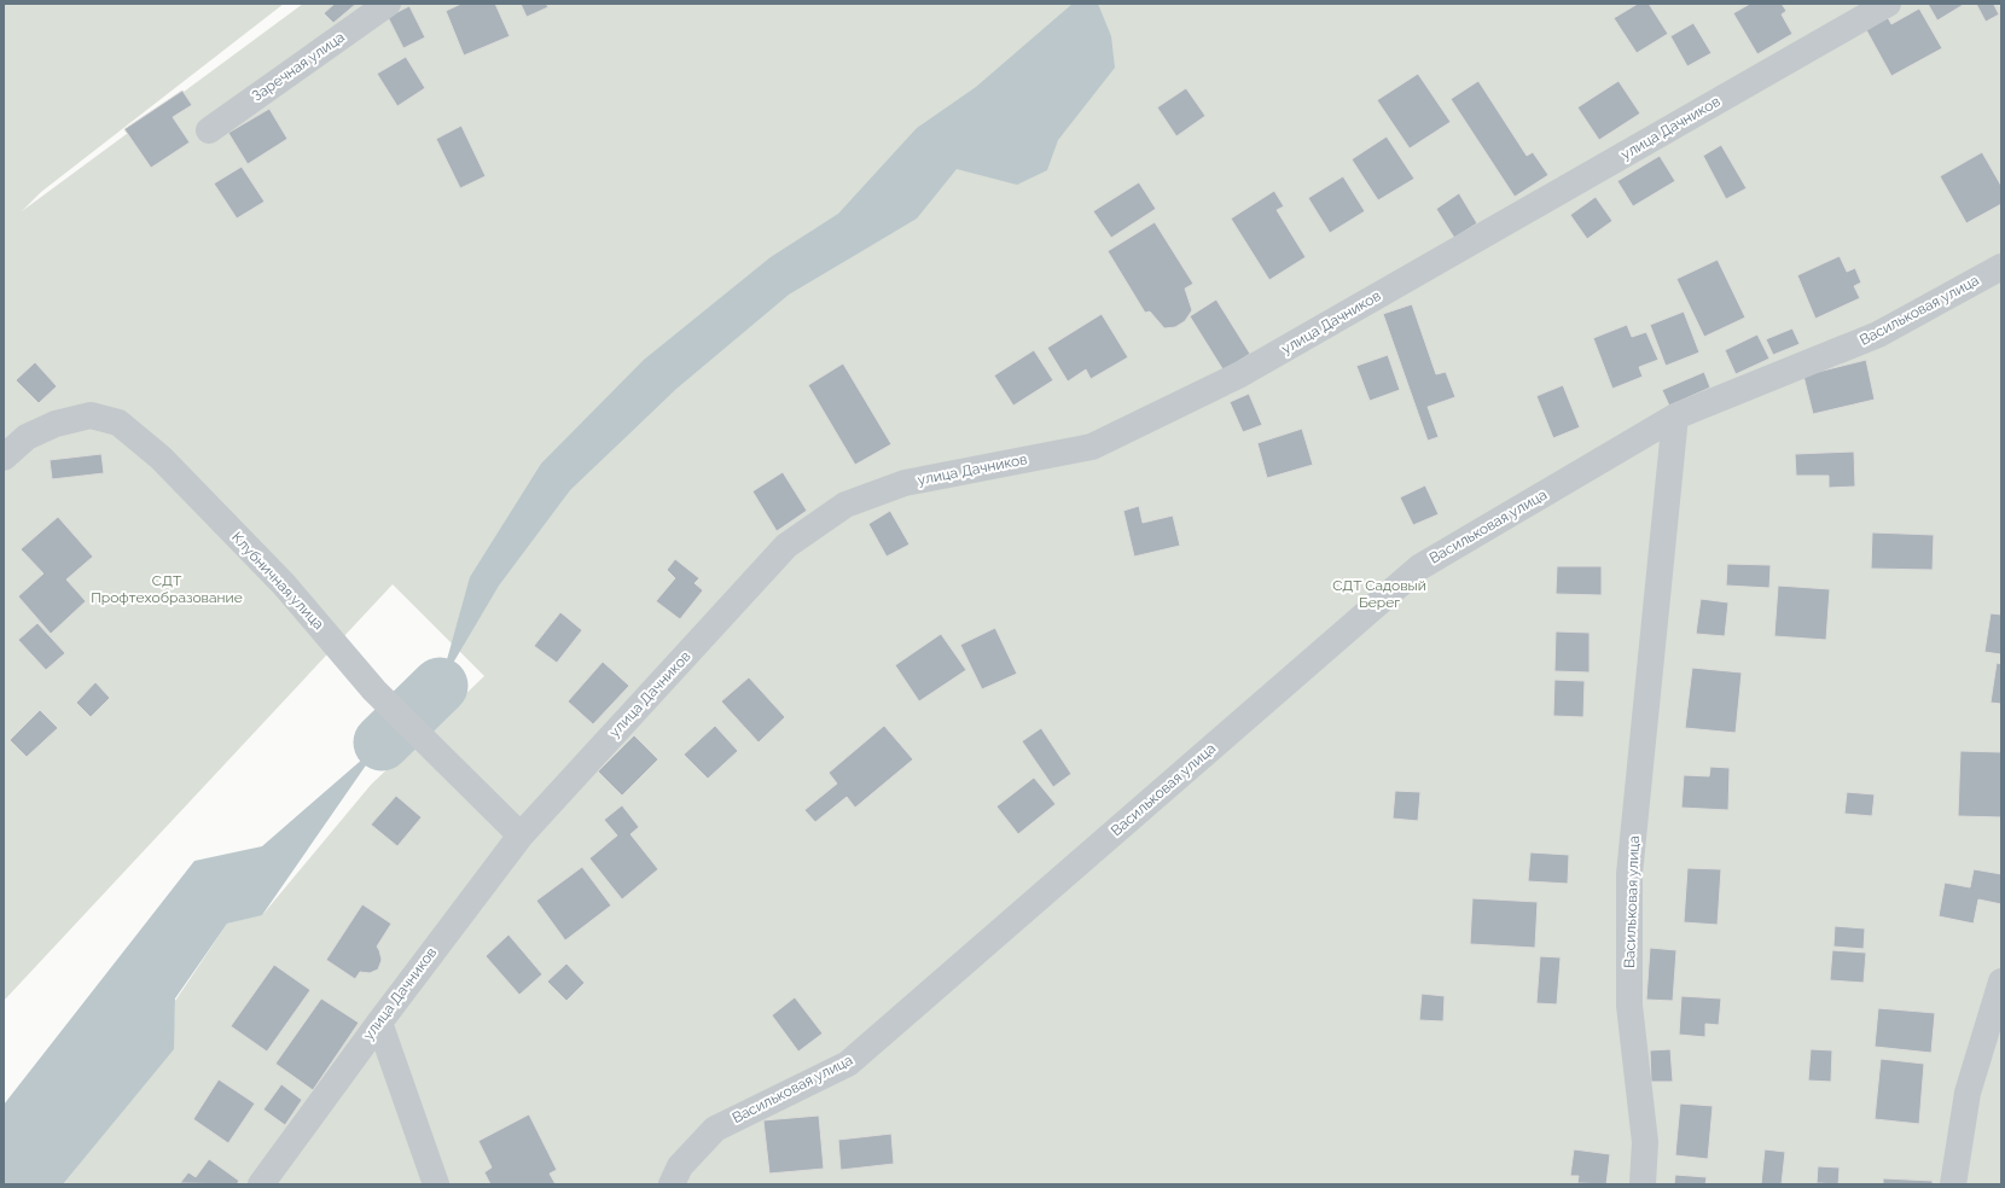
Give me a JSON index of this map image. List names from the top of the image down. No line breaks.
{"streets":{"street":["Заречная улица","улица Дачников","Васильковая улица","Клубничная улица"]},"crossings":[["улица Дачников","Клубничная улица"]],"parks":["СДТ Профтехобразование","СДТ Садовый Берег"]}
